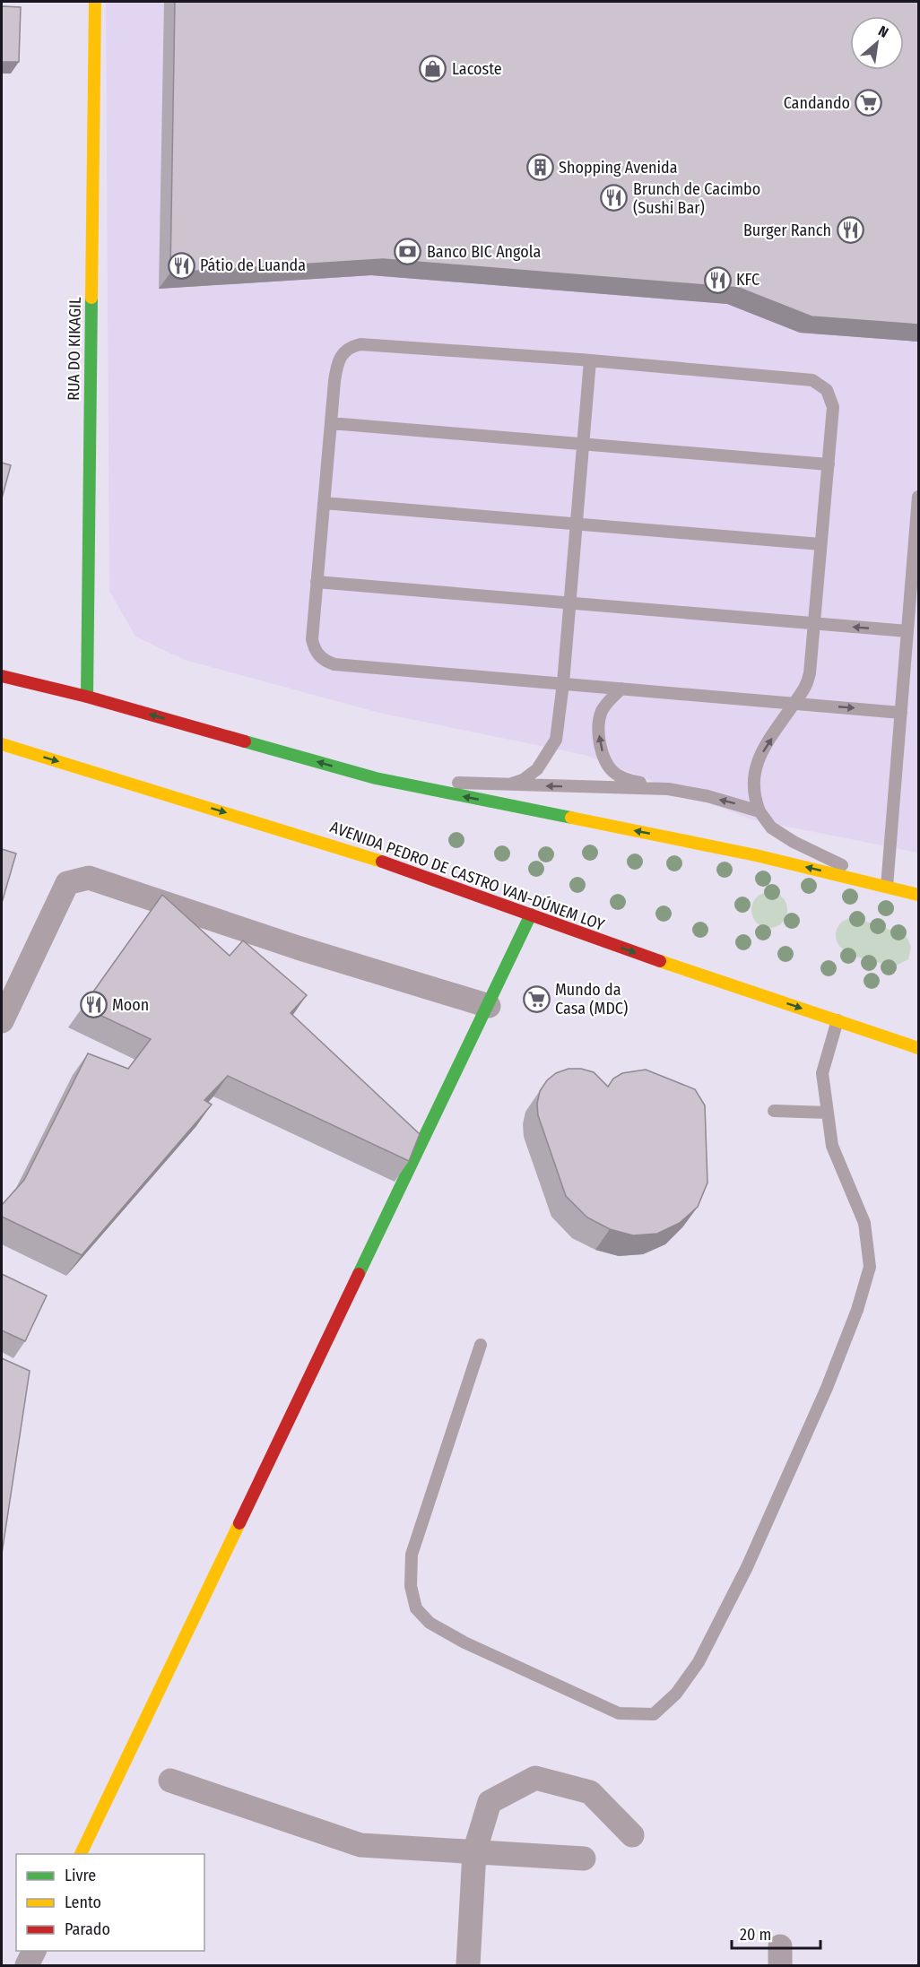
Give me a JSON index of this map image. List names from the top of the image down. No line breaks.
{"streets":{"main road":["RUA DO KIKAGIL","AVENIDA PEDRO DE CASTRO VAN-DÚNEM LOY"]},"places":{"shop":["Lacoste"],"supermarket":["Candando","Mundo da Casa (MDC)"],"building":["Shopping Avenida"],"restaurant":["Brunch de Cacimbo (Sushi Bar)","Burger Ranch","Pátio de Luanda","KFC","Moon"],"bank":["Banco BIC Angola"]},"legend":["Livre","Lento","Parado"],"scale_bar":"20 m","north":"top right"}
